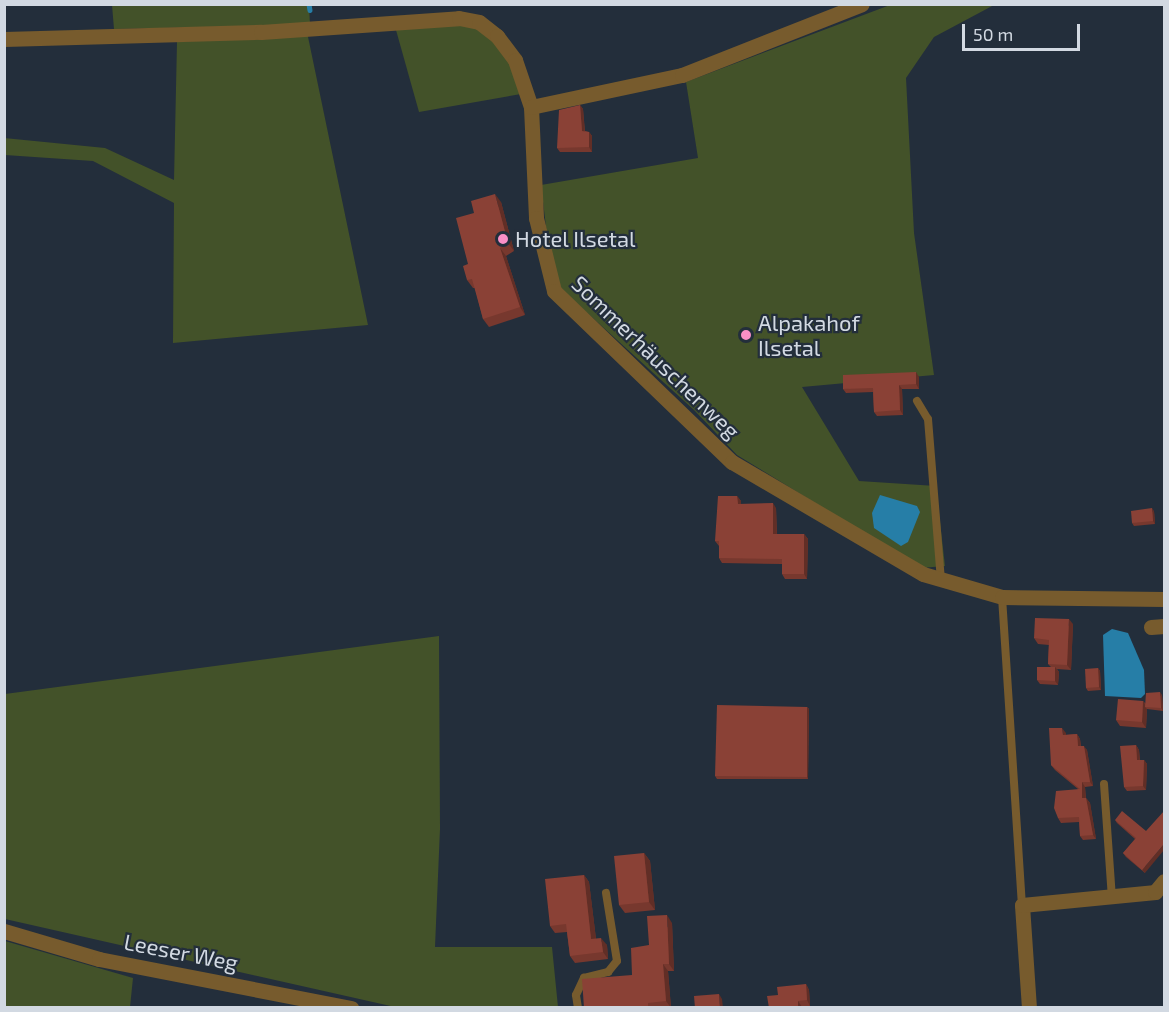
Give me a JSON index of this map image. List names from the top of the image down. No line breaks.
{"streets":{"street":["Sommerhäuschenweg","Leeser Weg"]},"places":["Hotel Ilsetal","Alpakahof Ilsetal"],"scale_bar":"50 m"}
